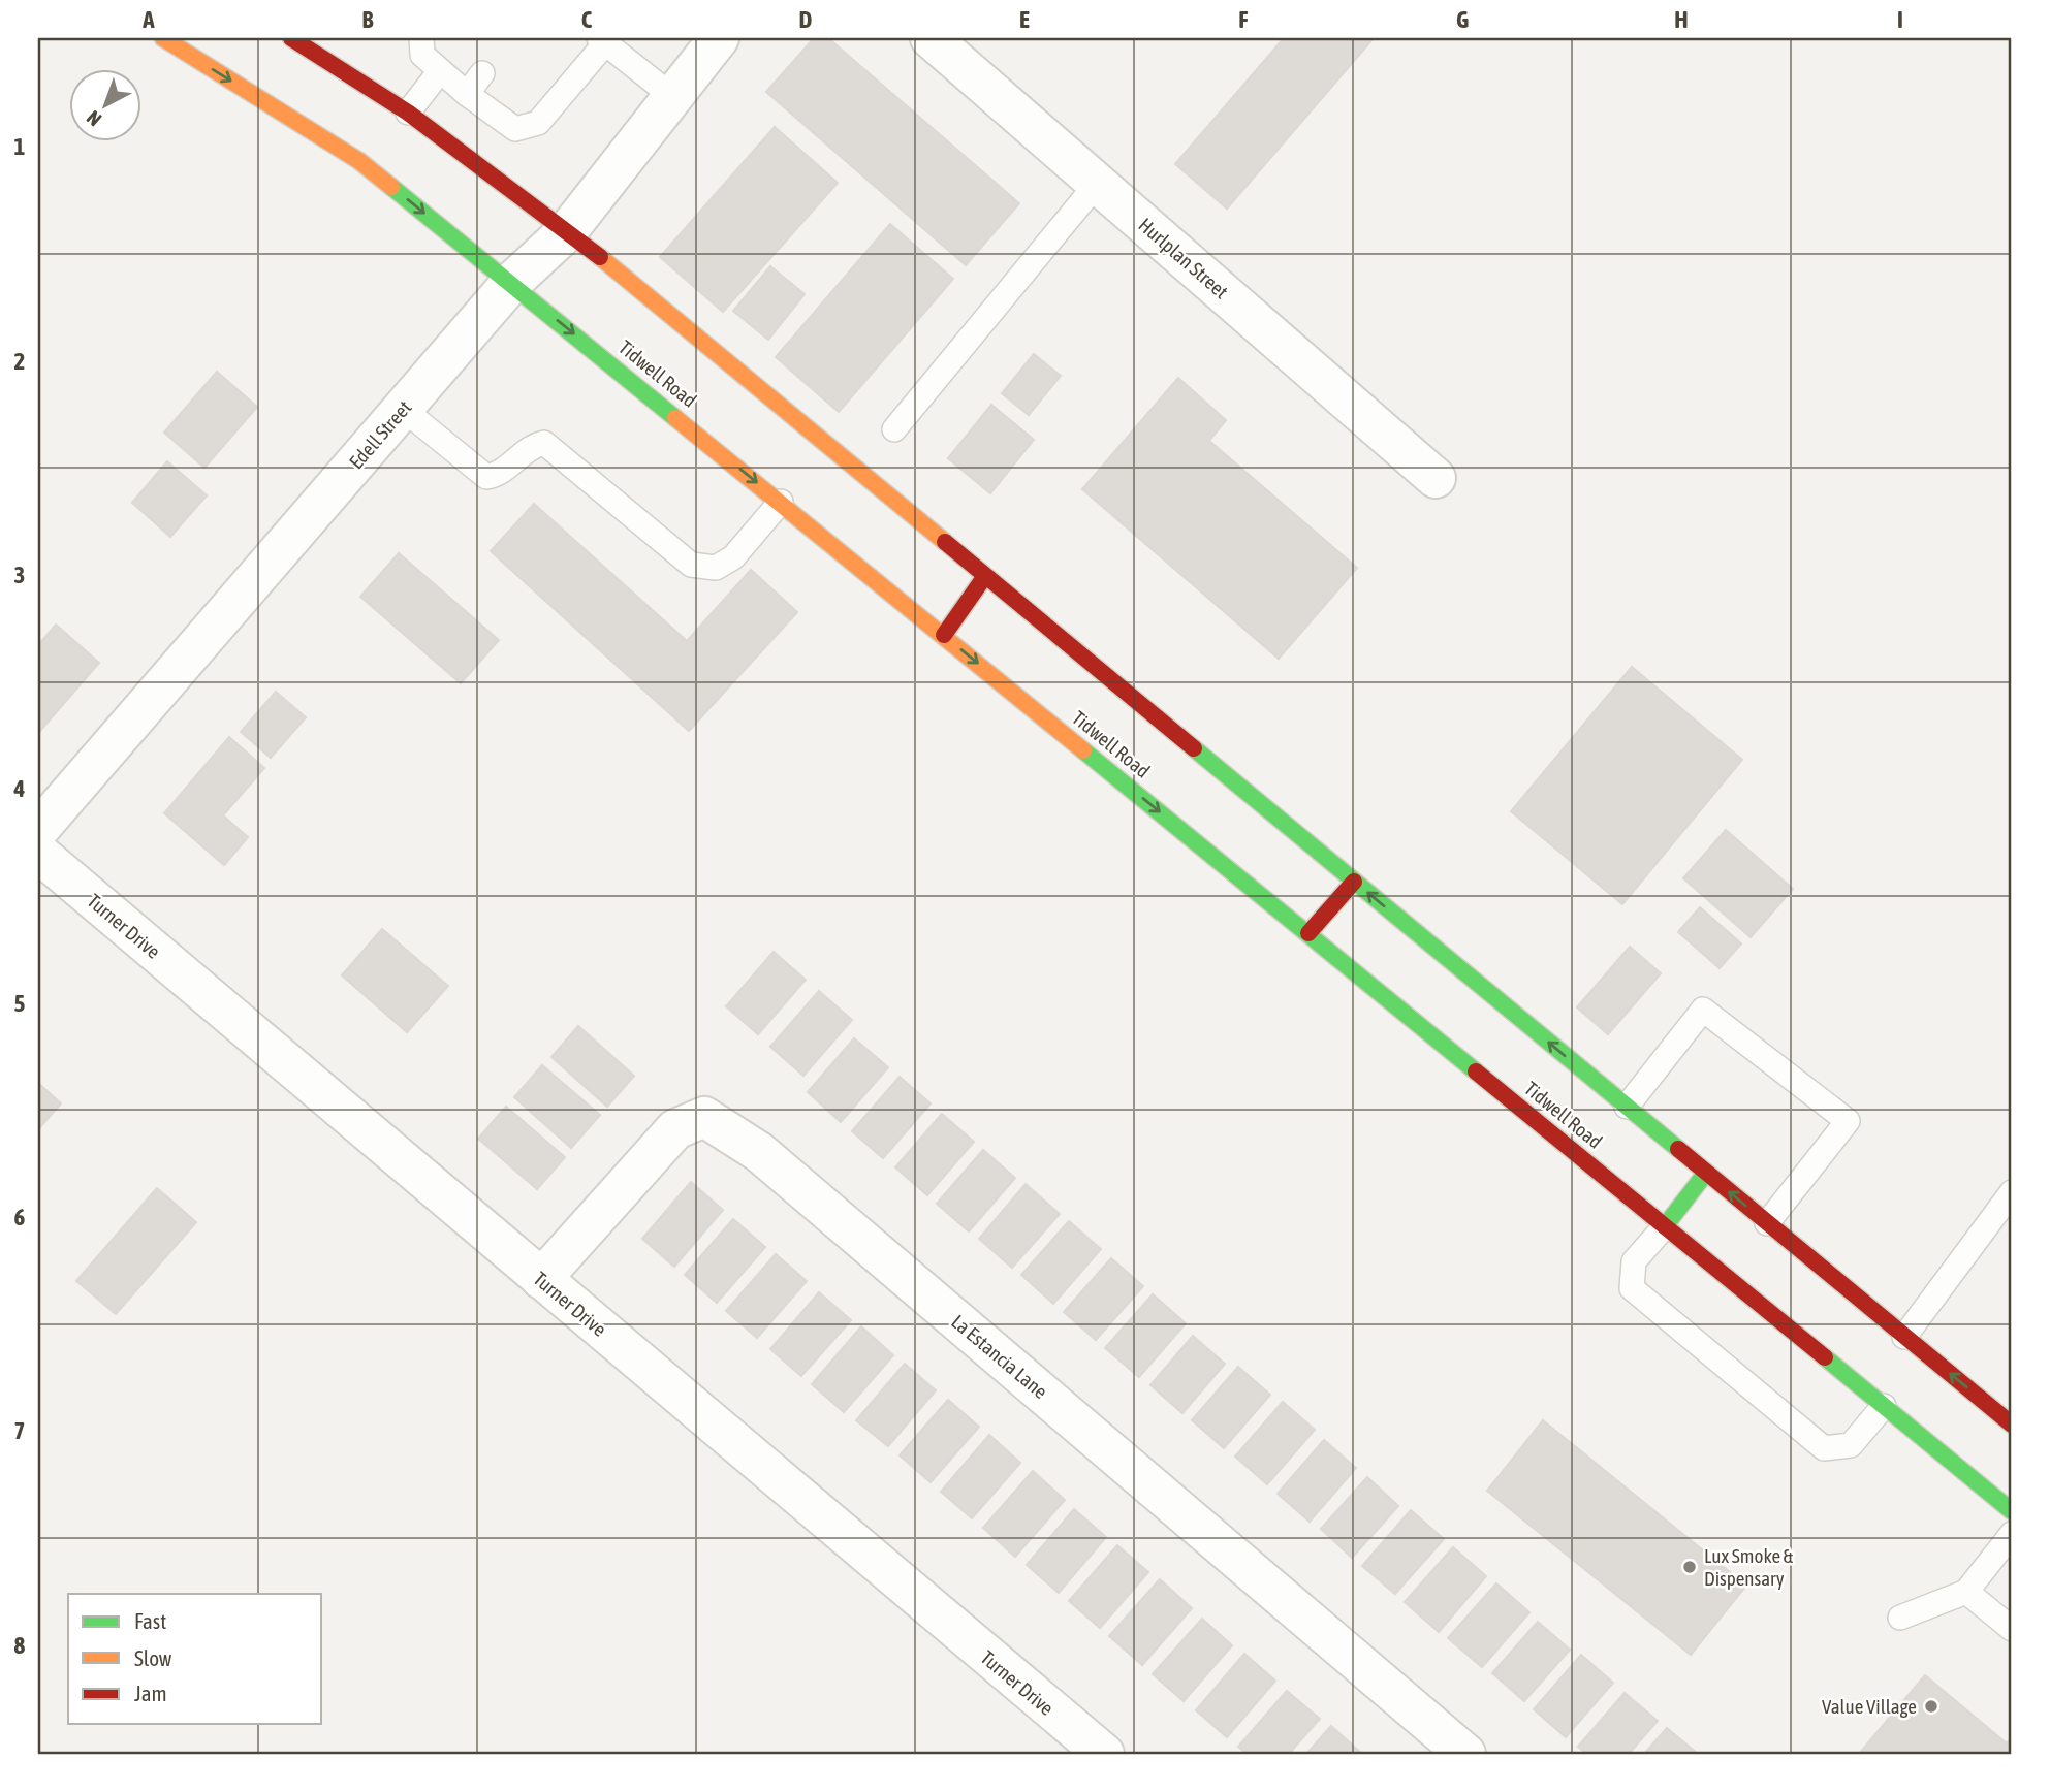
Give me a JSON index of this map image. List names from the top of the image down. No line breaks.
{"streets":{"main road":["Tidwell Road"],"street":["Hurlplan Street","Edell Street","Turner Drive","La Estancia Lane"]},"crossings":[["Tidwell Road","Edell Street"],["Turner Drive","La Estancia Lane"]],"places":["Lux Smoke & Dispensary","Value Village"],"legend":["Fast","Slow","Jam"],"north":"bottom left","grid":{"columns":["A","B","C","D","E","F","G","H","I"],"rows":["1","2","3","4","5","6","7","8"]}}
